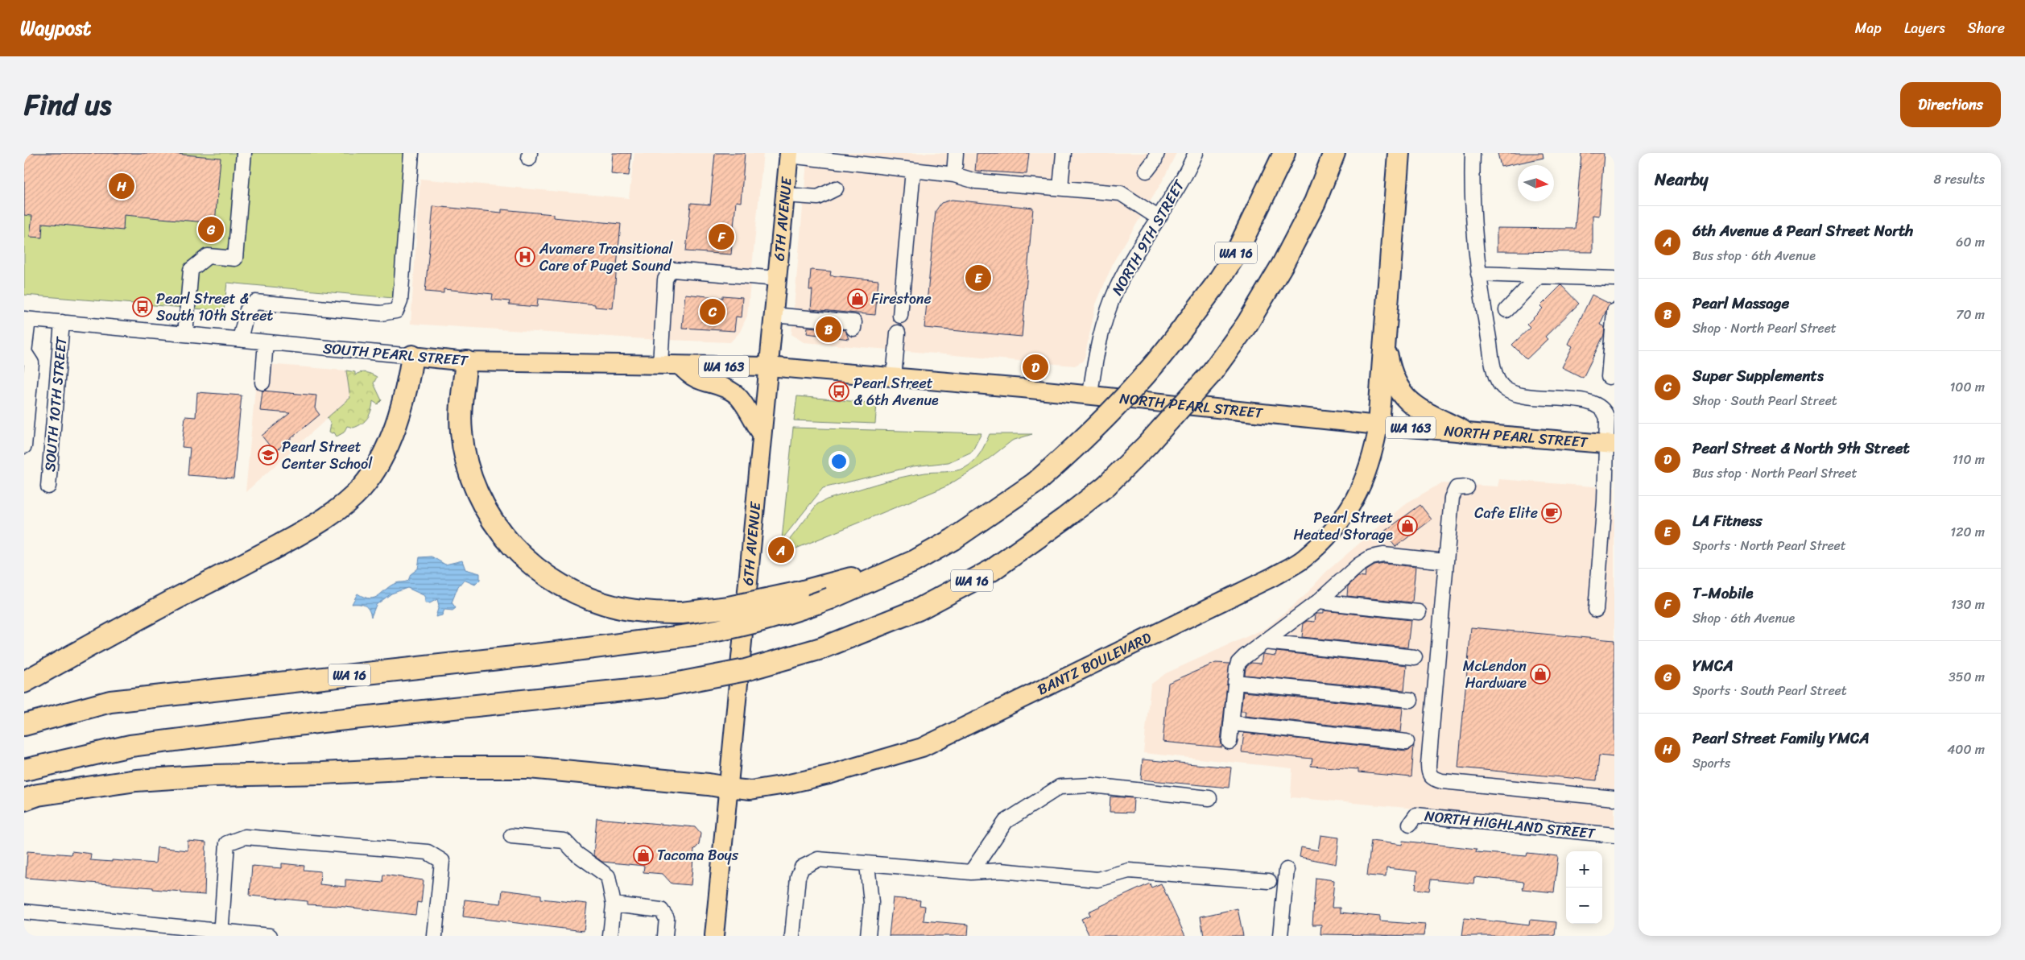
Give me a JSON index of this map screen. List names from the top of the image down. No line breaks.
{"streets":{"highway":["WA 16"],"main road":["6TH AVENUE","SOUTH PEARL STREET","WA 163","NORTH PEARL STREET","BANTZ BOULEVARD"],"street":["NORTH 9TH STREET","SOUTH 10TH STREET","NORTH HIGHLAND STREET"]},"crossings":[["6TH AVENUE","SOUTH PEARL STREET"],["6TH AVENUE","NORTH PEARL STREET"],["6TH AVENUE","BANTZ BOULEVARD"],["NORTH 9TH STREET","NORTH PEARL STREET"],["SOUTH PEARL STREET","SOUTH 10TH STREET"],["SOUTH PEARL STREET","NORTH PEARL STREET"],["NORTH PEARL STREET","BANTZ BOULEVARD"]],"places":{"hospital":["Avamere Transitional Care of Puget Sound"],"shop":["Firestone","Pearl Street Heated Storage","McLendon Hardware","Tacoma Boys"],"bus stop":["Pearl Street & South 10th Street","Pearl Street & 6th Avenue"],"school or university":["Pearl Street Center School"],"cafe":["Cafe Elite"]},"north":"right","page":{"header":"Waypost","nav":["Map","Layers","Share"],"title":"Find us","buttons":"Directions","heading":["Nearby","8 results"],"pins":["H","G","F","E","C","B","D","A"],"list":[{"mark":"A","name":"6th Avenue & Pearl Street North","note":"Bus stop · 6th Avenue","value":"60 m"},{"mark":"B","name":"Pearl Massage","note":"Shop · North Pearl Street","value":"70 m"},{"mark":"C","name":"Super Supplements","note":"Shop · South Pearl Street","value":"100 m"},{"mark":"D","name":"Pearl Street & North 9th Street","note":"Bus stop · North Pearl Street","value":"110 m"},{"mark":"E","name":"LA Fitness","note":"Sports · North Pearl Street","value":"120 m"},{"mark":"F","name":"T-Mobile","note":"Shop · 6th Avenue","value":"130 m"},{"mark":"G","name":"YMCA","note":"Sports · South Pearl Street","value":"350 m"},{"mark":"H","name":"Pearl Street Family YMCA","note":"Sports","value":"400 m"}],"map_buttons":["+","−"]}}
